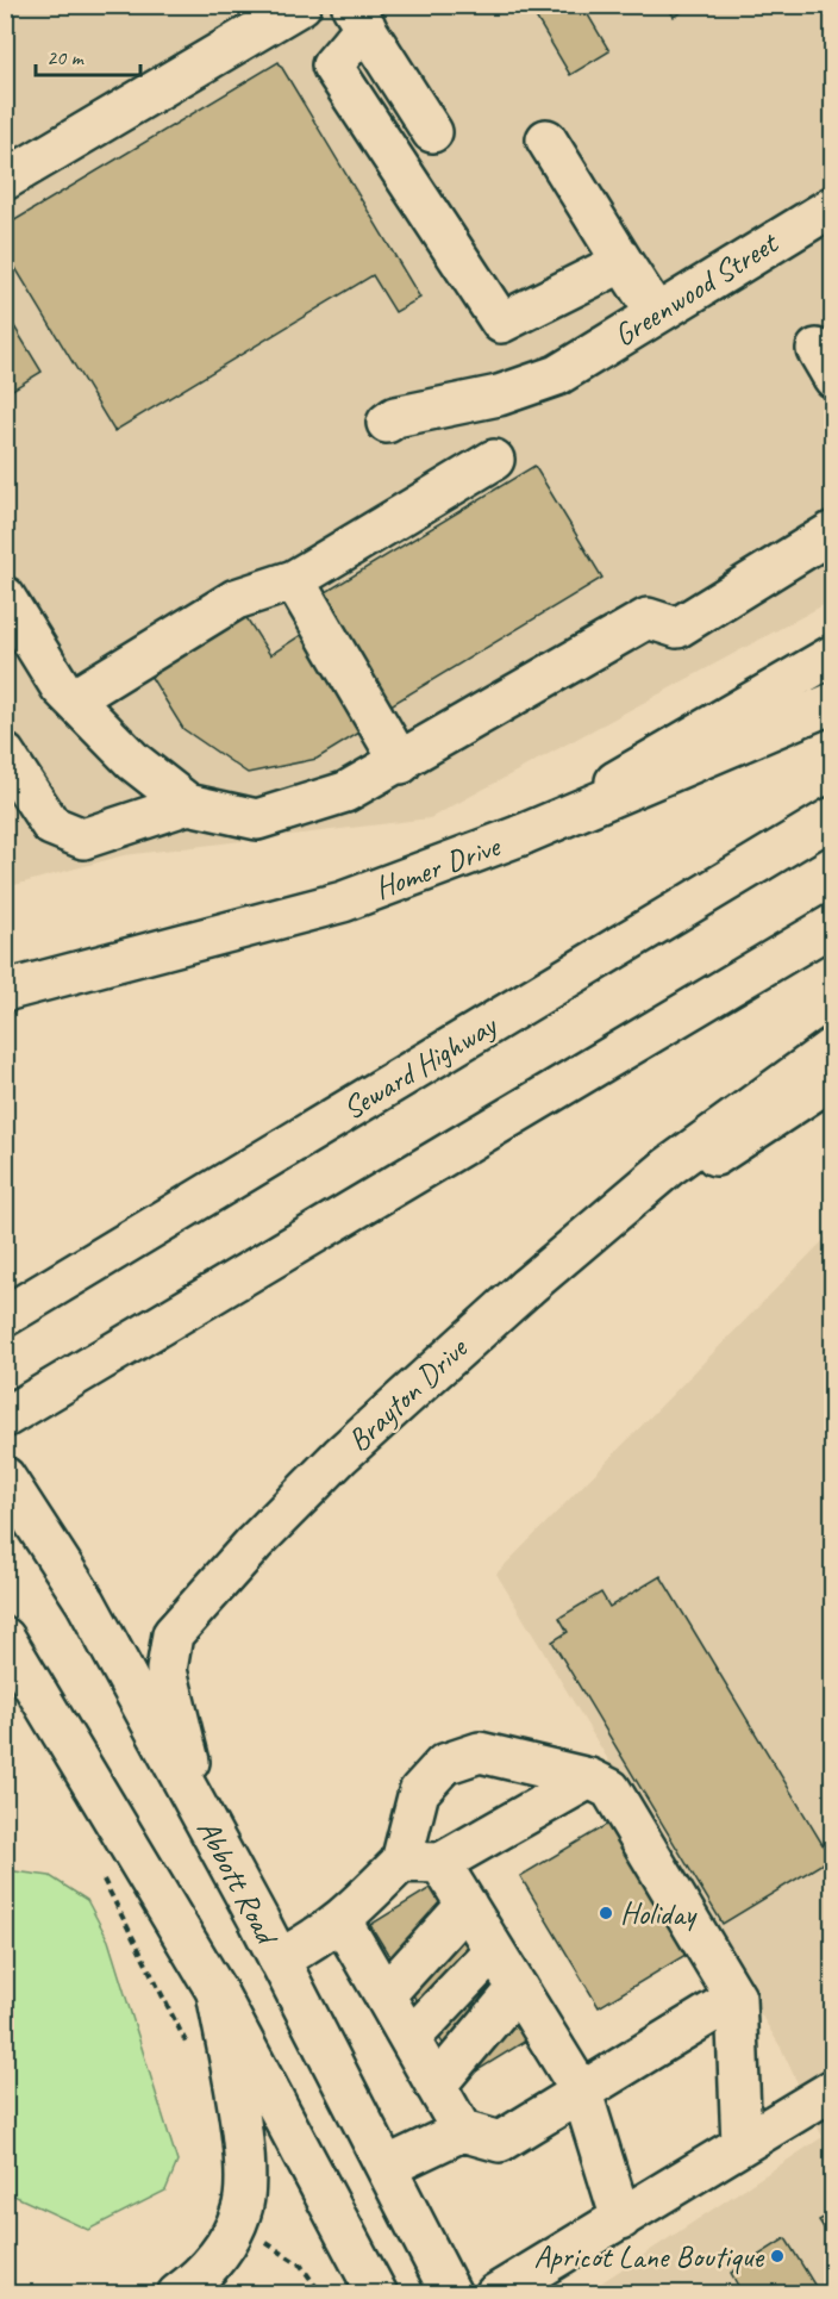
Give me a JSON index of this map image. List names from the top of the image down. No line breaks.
{"streets":{"main road":["Greenwood Street","Homer Drive","Seward Highway","Brayton Drive","Abbott Road"]},"crossings":[["Brayton Drive","Abbott Road"]],"places":["Holiday","Apricot Lane Boutique"],"scale_bar":"20 m"}
